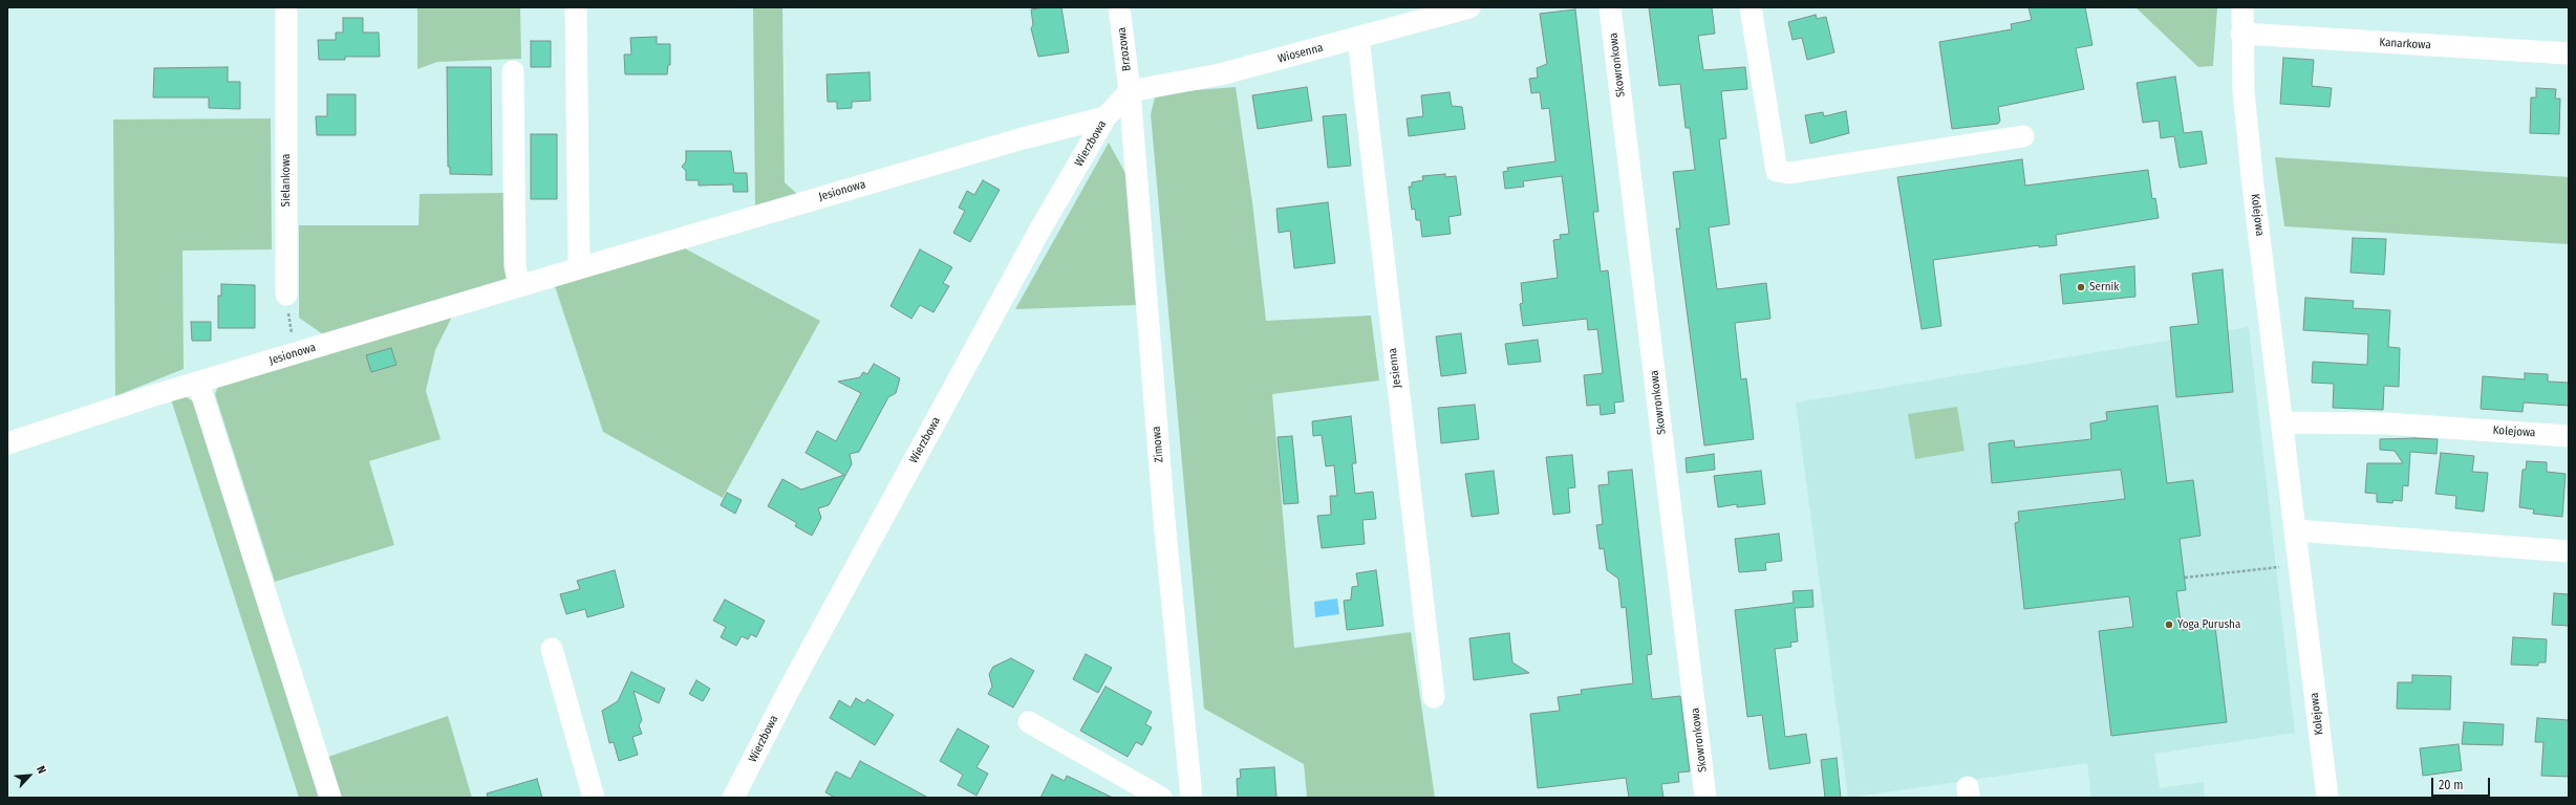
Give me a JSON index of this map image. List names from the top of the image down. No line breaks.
{"streets":{"street":["Kanarkowa","Brzozowa","Wiosenna","Skowronkowa","Wierzbowa","Sielankowa","Jesionowa","Kolejowa","Jesienna","Zimowa"]},"crossings":[["Kanarkowa","Kolejowa"],["Brzozowa","Wiosenna"],["Brzozowa","Wierzbowa"],["Brzozowa","Zimowa"],["Wiosenna","Wierzbowa"],["Wiosenna","Jesienna"],["Wiosenna","Zimowa"],["Wierzbowa","Jesionowa"],["Wierzbowa","Zimowa"]],"places":["Sernik","Yoga Purusha"],"scale_bar":"20 m","north":"top right"}
